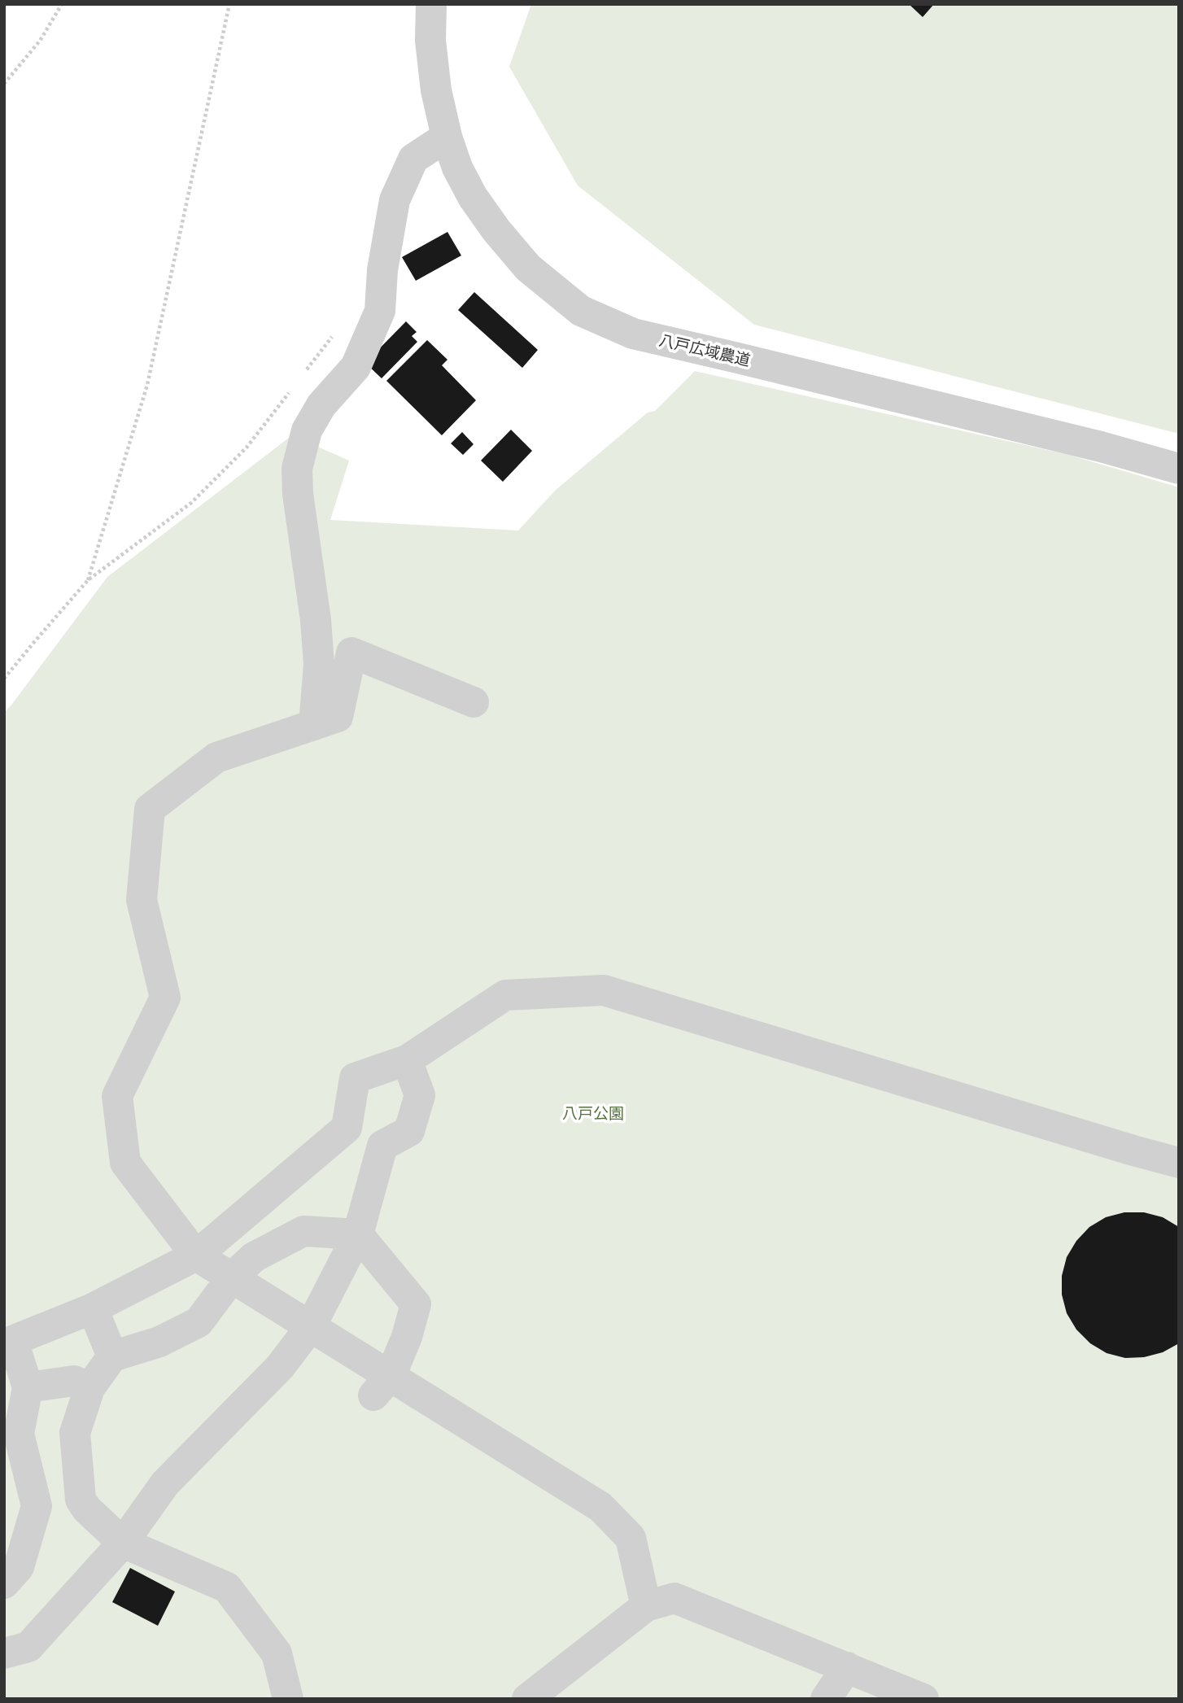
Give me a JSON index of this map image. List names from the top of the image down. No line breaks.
{"streets":{"street":["八戸広域農道"]},"parks":["八戸公園"]}
